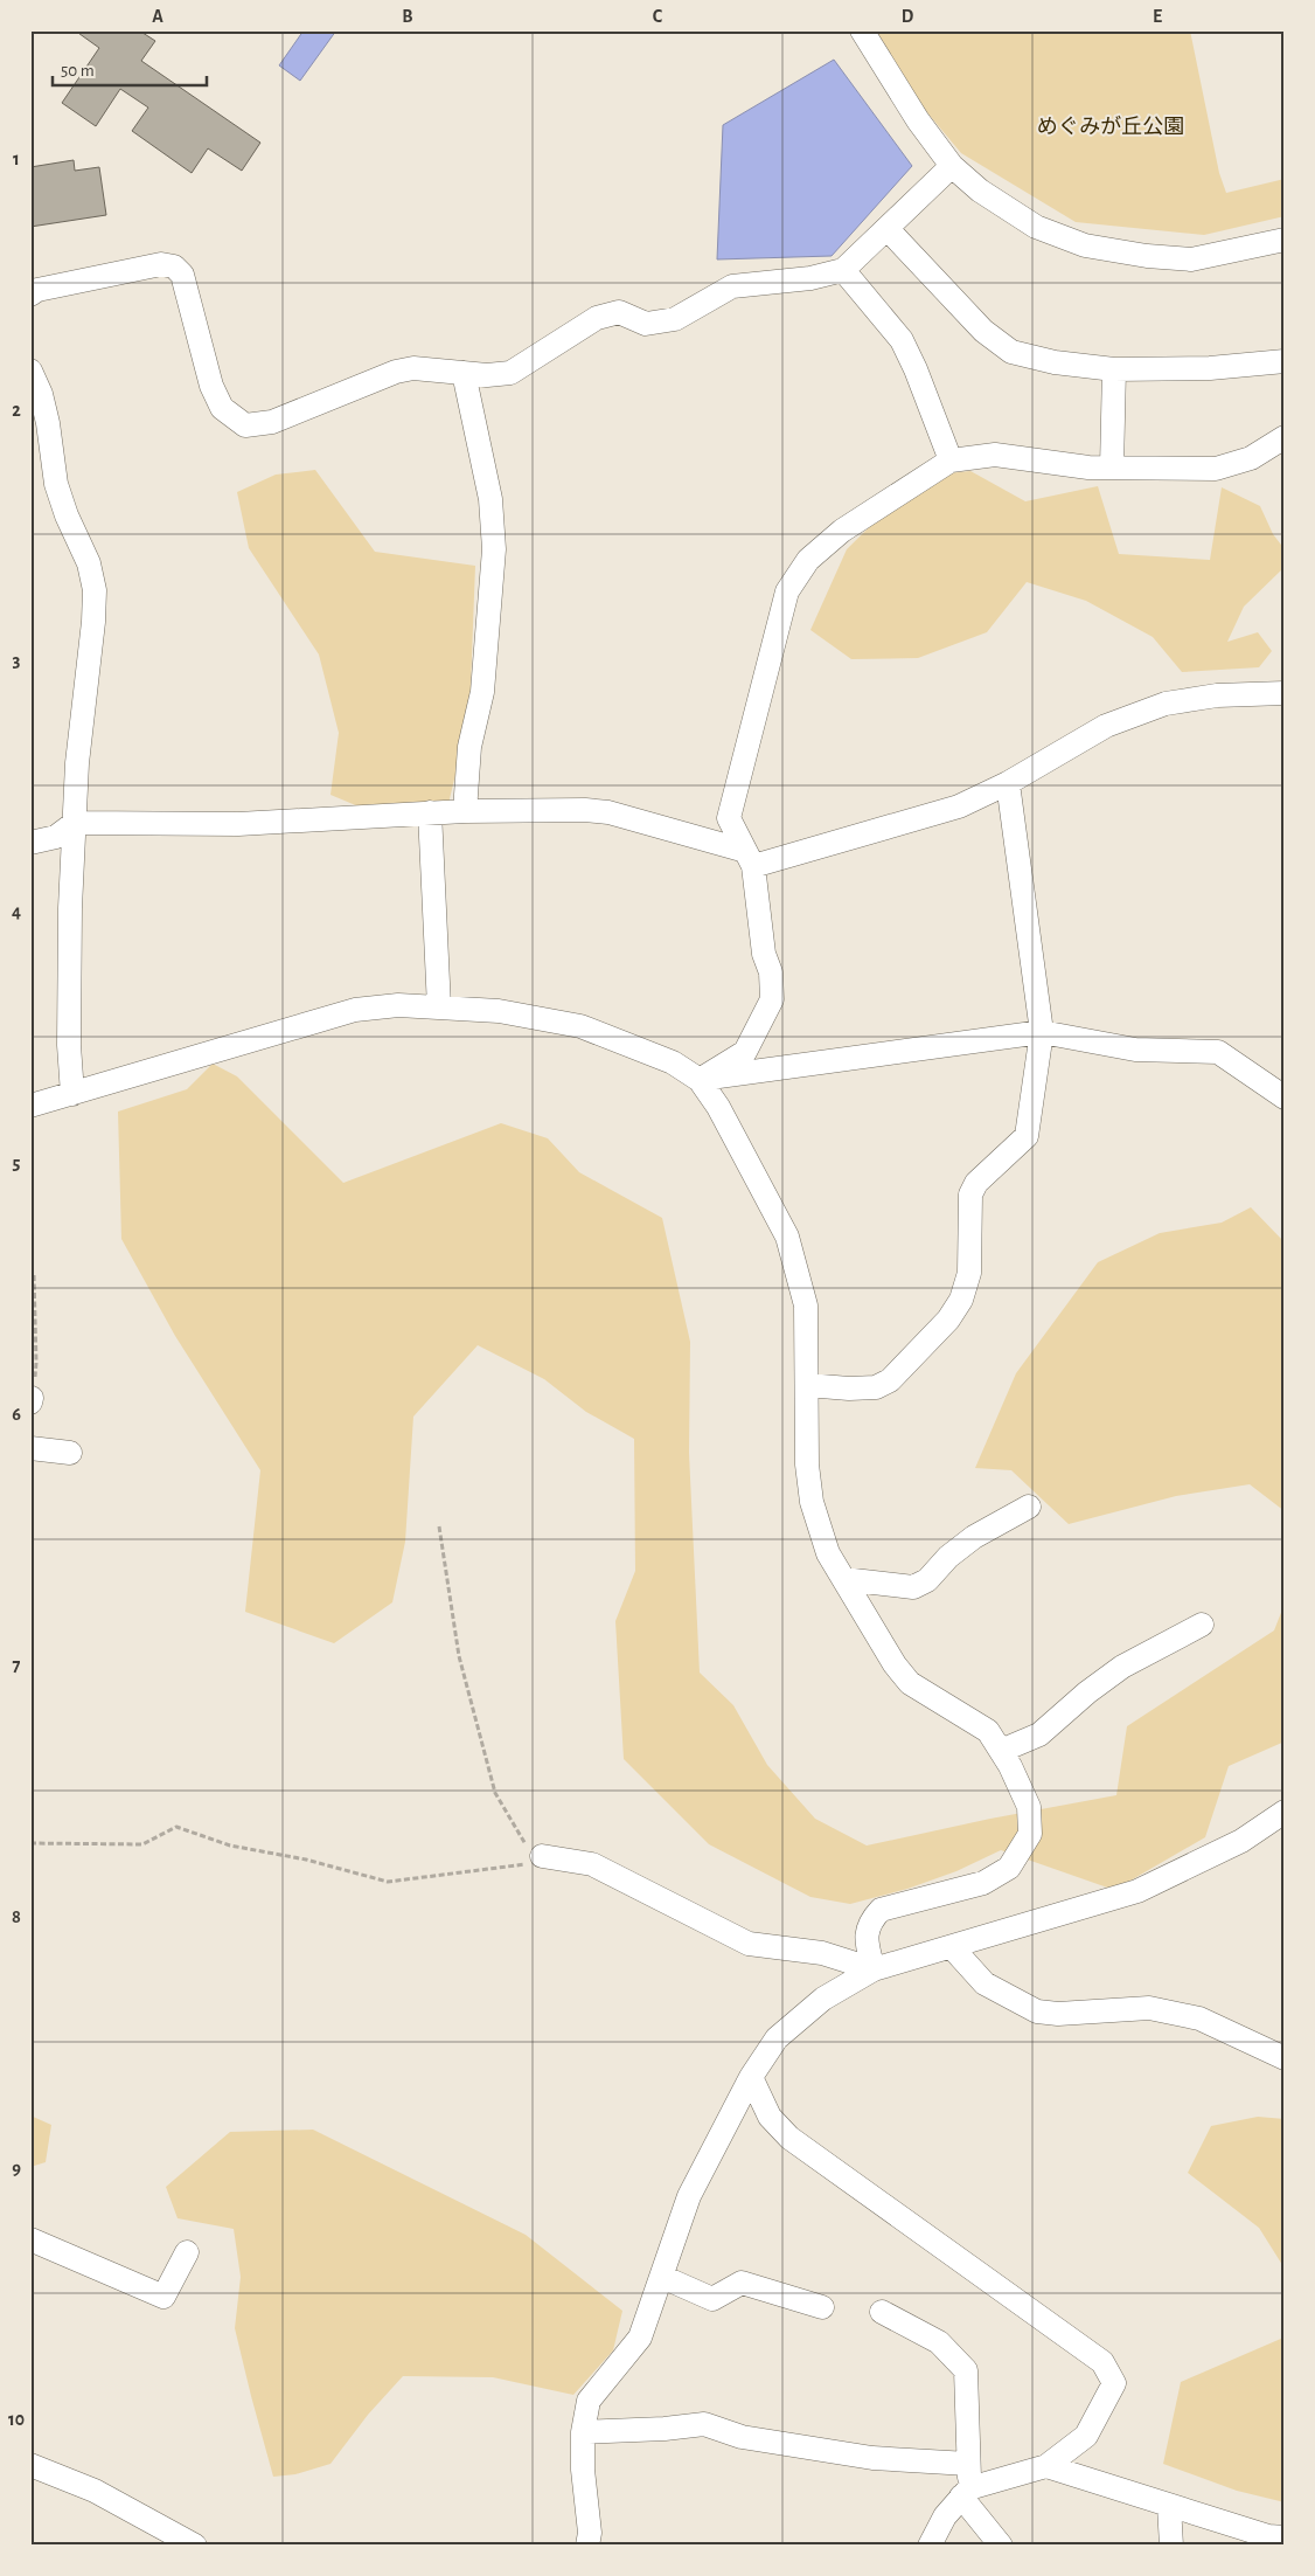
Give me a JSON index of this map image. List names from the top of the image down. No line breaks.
{"parks":["めぐみが丘公園"],"scale_bar":"50 m","grid":{"columns":["A","B","C","D","E"],"rows":["1","2","3","4","5","6","7","8","9","10"]}}
